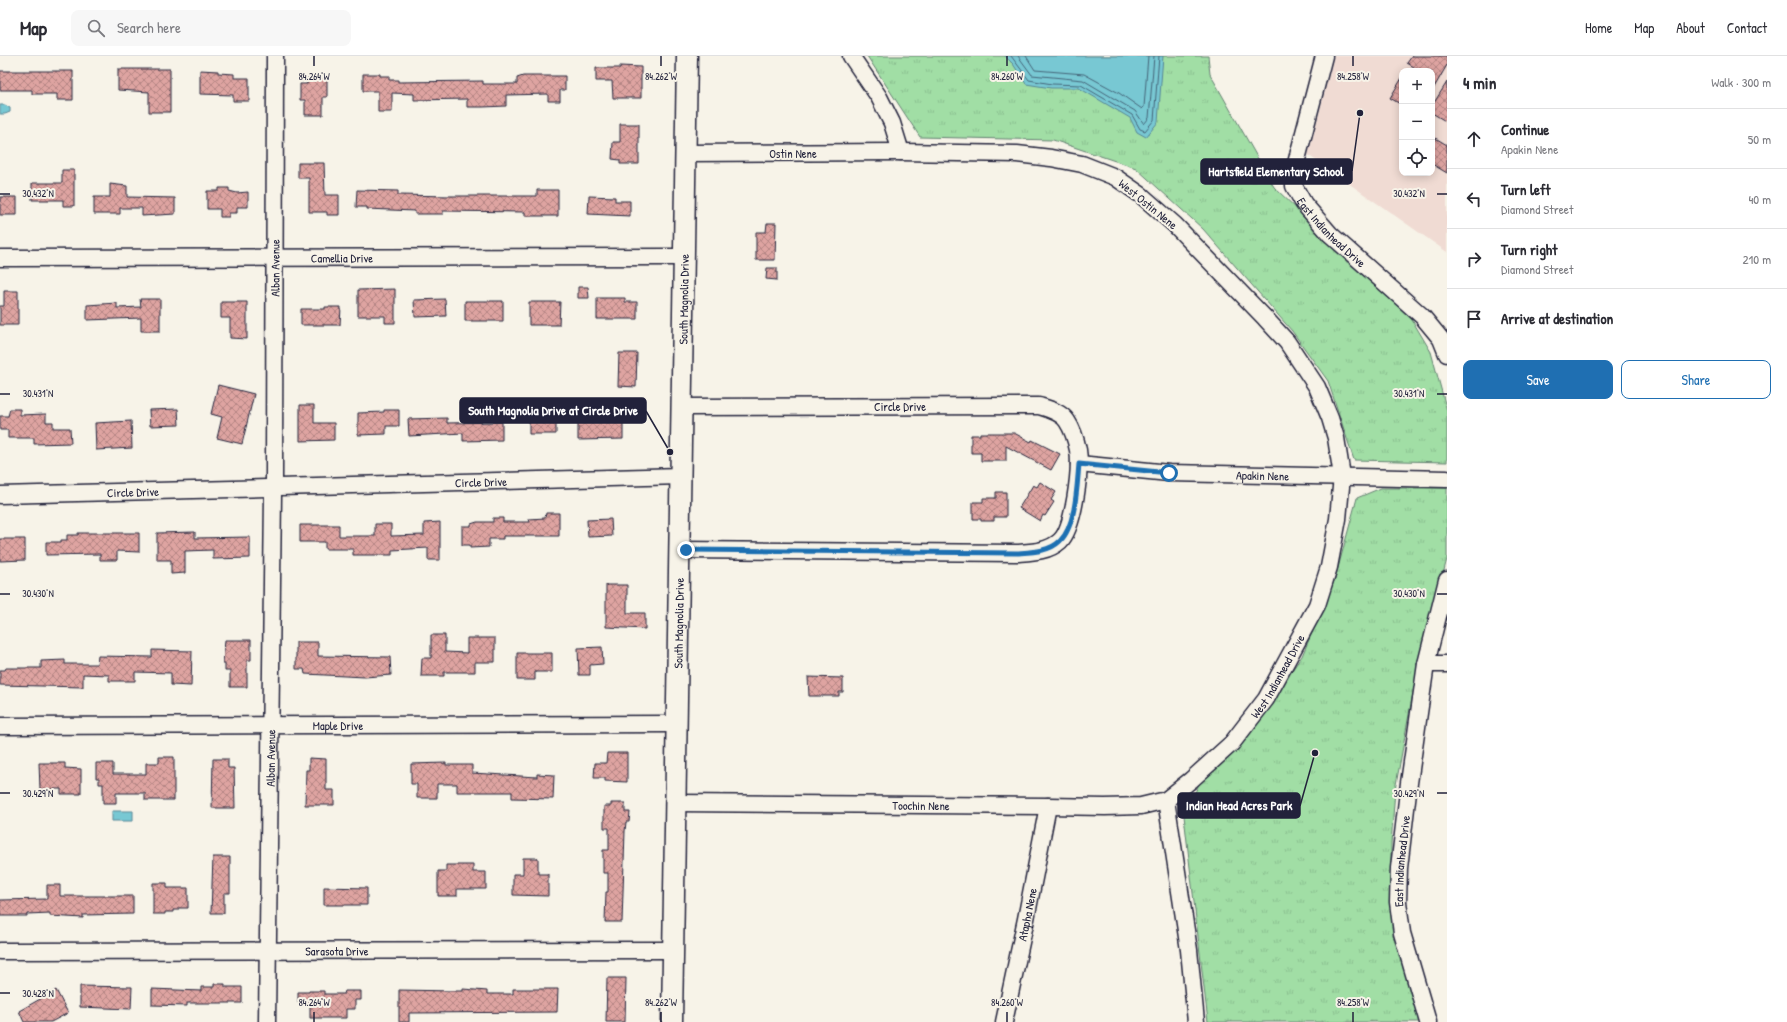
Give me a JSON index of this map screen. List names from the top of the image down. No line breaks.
{"streets":{"main road":["South Magnolia Drive"],"street":["Ostin Nene","West Ostin Nene","East Indianhead Drive","Camellia Drive","Alban Avenue","Circle Drive","Apakin Nene","West Indianhead Drive","Maple Drive","Toochin Nene","Atapha Nene","Sarasota Drive"]},"crossings":[["Ostin Nene","West Ostin Nene"],["Ostin Nene","South Magnolia Drive"],["West Ostin Nene","West Indianhead Drive"],["Camellia Drive","Alban Avenue"],["Camellia Drive","South Magnolia Drive"],["Alban Avenue","Circle Drive"],["Alban Avenue","Maple Drive"],["Alban Avenue","Sarasota Drive"],["South Magnolia Drive","Circle Drive"],["South Magnolia Drive","Maple Drive"],["South Magnolia Drive","Toochin Nene"],["South Magnolia Drive","Sarasota Drive"],["Circle Drive","Apakin Nene"],["Apakin Nene","West Indianhead Drive"],["West Indianhead Drive","Toochin Nene"],["Toochin Nene","Atapha Nene"]],"places":["Hartsfield Elementary School","South Magnolia Drive at Circle Drive","Indian Head Acres Park"],"page":{"header":"Map","search":"Search here","nav":["Home","Map","About","Contact"],"heading":["4 min","Walk · 300 m"],"map_buttons":["+","−"],"list":[["Continue","Apakin Nene","50 m"],["Turn left","Diamond Street","40 m"],["Turn right","Diamond Street","210 m"],"Arrive at destination"],"buttons":["Save","Share"]},"coordinates":["84.264°W","84.262°W","84.260°W","84.258°W","30.432°N","30.431°N","30.430°N","30.429°N","30.428°N"]}
